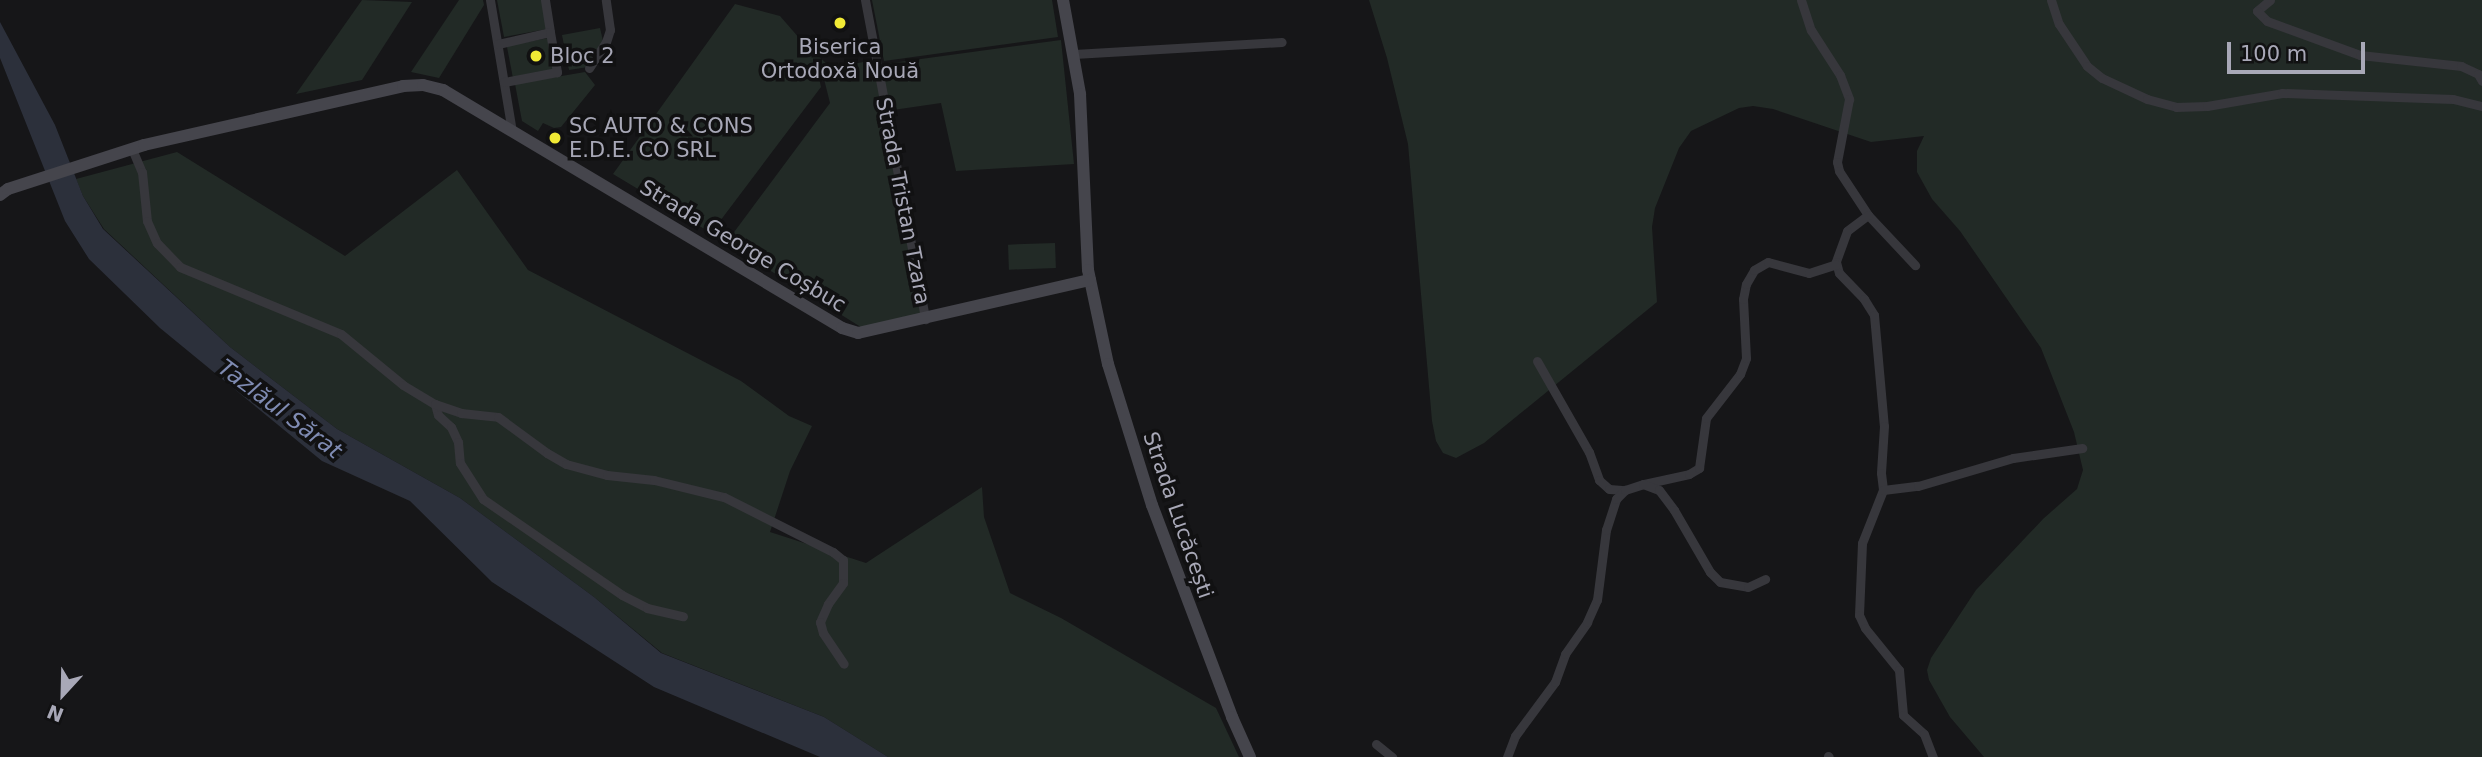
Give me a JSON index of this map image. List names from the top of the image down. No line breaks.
{"streets":{"street":["Strada Tristan Tzara","Strada George Coșbuc","Strada Lucăcești"]},"crossings":[["Strada Tristan Tzara","Strada George Coșbuc"],["Strada George Coșbuc","Strada Lucăcești"]],"water":["Tazlăul Sărat"],"places":["Biserica Ortodoxă Nouă","Bloc 2","SC AUTO & CONS E.D.E. CO SRL"],"scale_bar":"100 m","north":"bottom"}
